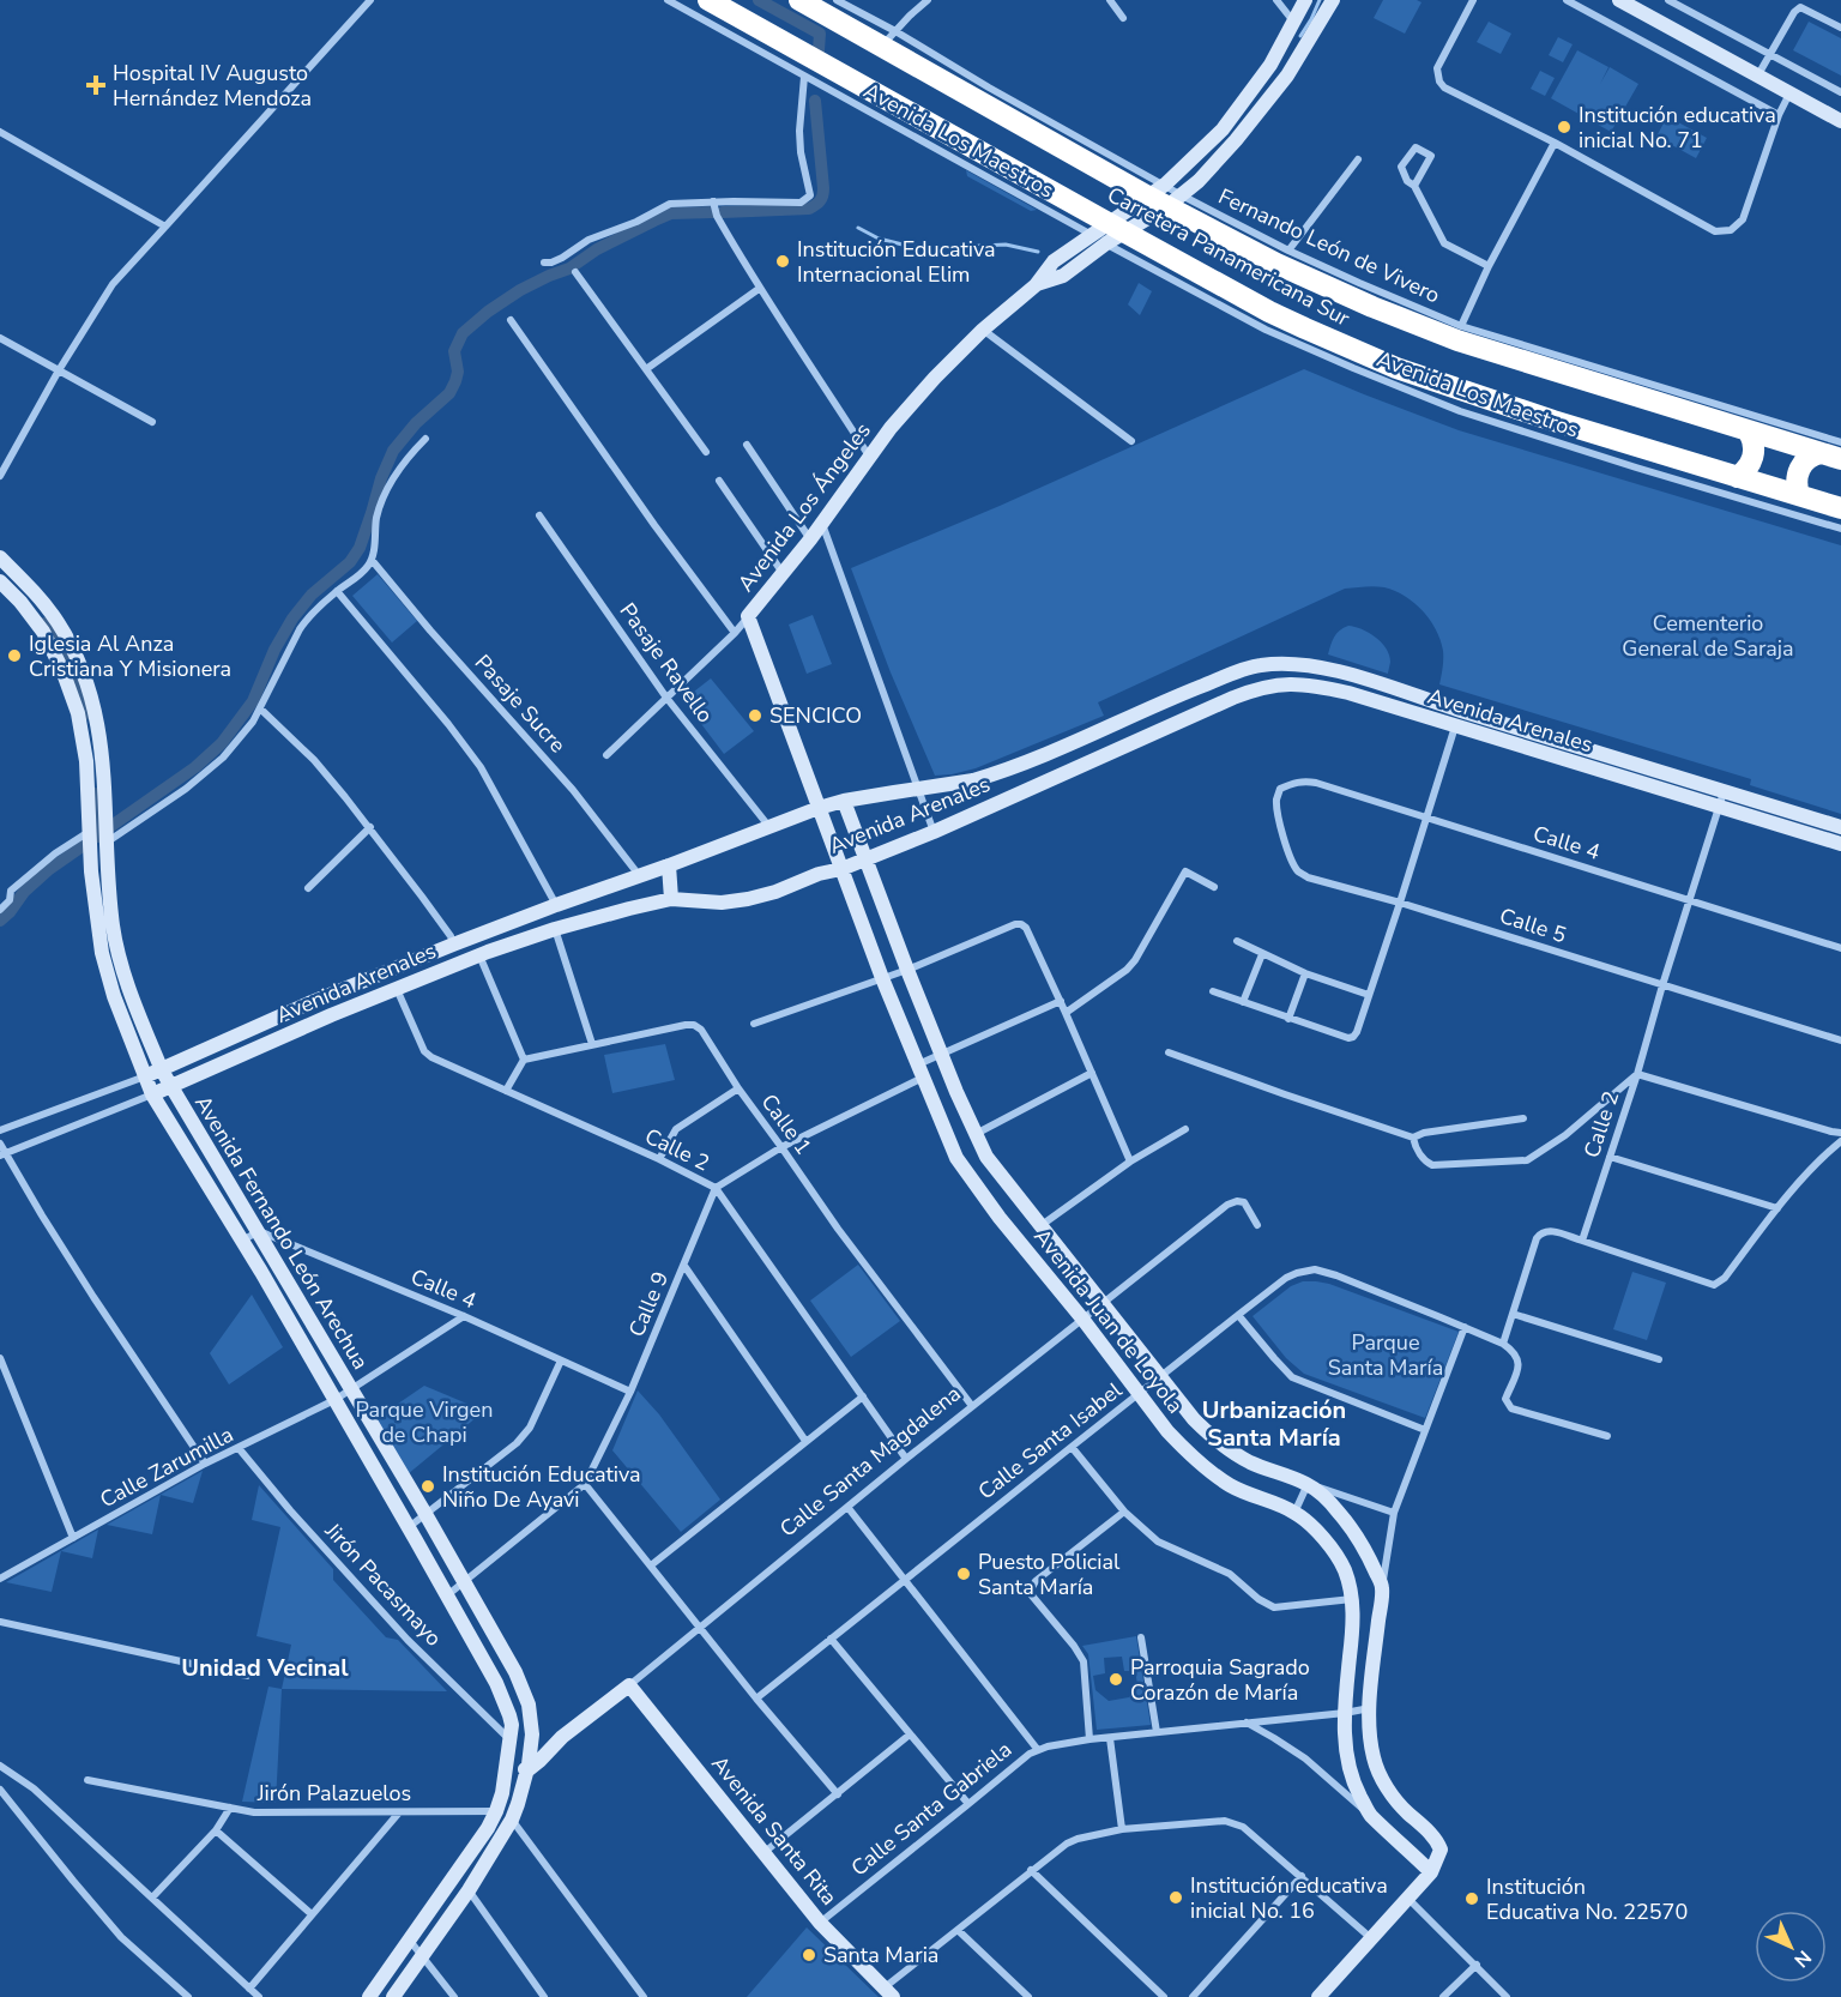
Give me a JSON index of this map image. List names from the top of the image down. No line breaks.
{"streets":{"highway":["Carretera Panamericana Sur"],"street":["Avenida Los Maestros","Fernando León de Vivero","Avenida Los Ángeles","Pasaje Ravello","Pasaje Sucre","Avenida Arenales","Calle 4","Calle 5","Calle 1","Calle 2","Avenida Fernando León Arechua","Calle 9","Avenida Juan de Loyola","Calle Santa Isabel","Calle Santa Magdalena","Calle Zarumilla","Jirón Pacasmayo","Jirón Palazuelos","Calle Santa Gabriela","Avenida Santa Rita"]},"crossings":[["Avenida Los Maestros","Carretera Panamericana Sur"],["Avenida Los Maestros","Avenida Los Ángeles"],["Fernando León de Vivero","Carretera Panamericana Sur"],["Fernando León de Vivero","Avenida Los Ángeles"],["Carretera Panamericana Sur","Avenida Los Ángeles"],["Avenida Los Ángeles","Pasaje Ravello"],["Avenida Los Ángeles","Avenida Juan de Loyola"],["Pasaje Ravello","Avenida Arenales"],["Pasaje Sucre","Avenida Arenales"],["Avenida Arenales","Calle 2"],["Avenida Arenales","Avenida Fernando León Arechua"],["Avenida Arenales","Avenida Juan de Loyola"],["Calle 4","Calle 5"],["Calle 4","Calle 2"],["Calle 4","Avenida Fernando León Arechua"],["Calle 4","Calle 9"],["Calle 4","Calle Zarumilla"],["Calle 5","Calle 2"],["Calle 1","Calle Santa Magdalena"],["Calle 2","Calle 9"],["Calle 2","Calle Santa Magdalena"],["Avenida Fernando León Arechua","Calle 9"],["Avenida Fernando León Arechua","Calle Santa Magdalena"],["Avenida Fernando León Arechua","Calle Zarumilla"],["Avenida Fernando León Arechua","Jirón Pacasmayo"],["Avenida Fernando León Arechua","Jirón Palazuelos"],["Avenida Juan de Loyola","Calle Santa Isabel"],["Avenida Juan de Loyola","Calle Santa Magdalena"],["Avenida Juan de Loyola","Calle Santa Gabriela"],["Calle Santa Magdalena","Avenida Santa Rita"],["Calle Zarumilla","Jirón Pacasmayo"],["Calle Santa Gabriela","Avenida Santa Rita"]],"districts":["Urbanización Santa María","Unidad Vecinal"],"parks":["Cementerio General de Saraja","Parque Santa María","Parque Virgen de Chapi"],"places":{"health":["Hospital IV Augusto Hernández Mendoza"],"other":["Institución educativa inicial No. 71","Institución Educativa Internacional Elim","Iglesia Al Anza Cristiana Y Misionera","SENCICO","Institución Educativa Niño De Ayavi","Puesto Policial Santa María","Parroquia Sagrado Corazón de María","Institución educativa inicial No. 16","Institución Educativa No. 22570","Santa Maria"]},"north":"bottom right"}
